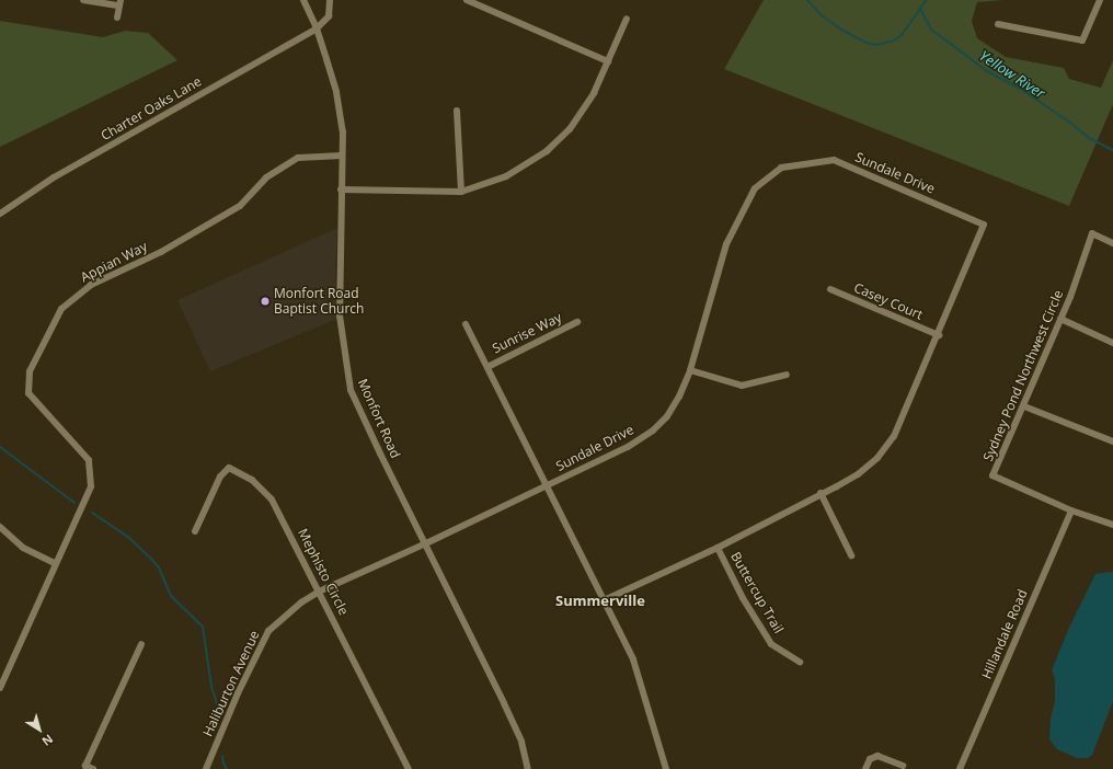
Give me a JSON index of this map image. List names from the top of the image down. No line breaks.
{"streets":{"street":["Charter Oaks Lane","Sundale Drive","Appian Way","Casey Court","Sunrise Way","Sydney Pond Northwest Circle","Monfort Road","Mephisto Circle","Buttercup Trail","Hillandale Road","Haliburton Avenue"]},"crossings":[["Charter Oaks Lane","Monfort Road"],["Sundale Drive","Casey Court"],["Sundale Drive","Monfort Road"],["Sundale Drive","Buttercup Trail"],["Sundale Drive","Haliburton Avenue"],["Appian Way","Monfort Road"],["Sydney Pond Northwest Circle","Hillandale Road"],["Monfort Road","Haliburton Avenue"],["Mephisto Circle","Haliburton Avenue"]],"districts":["Summerville"],"water":["Yellow River"],"places":["Monfort Road Baptist Church"],"north":"bottom right"}
